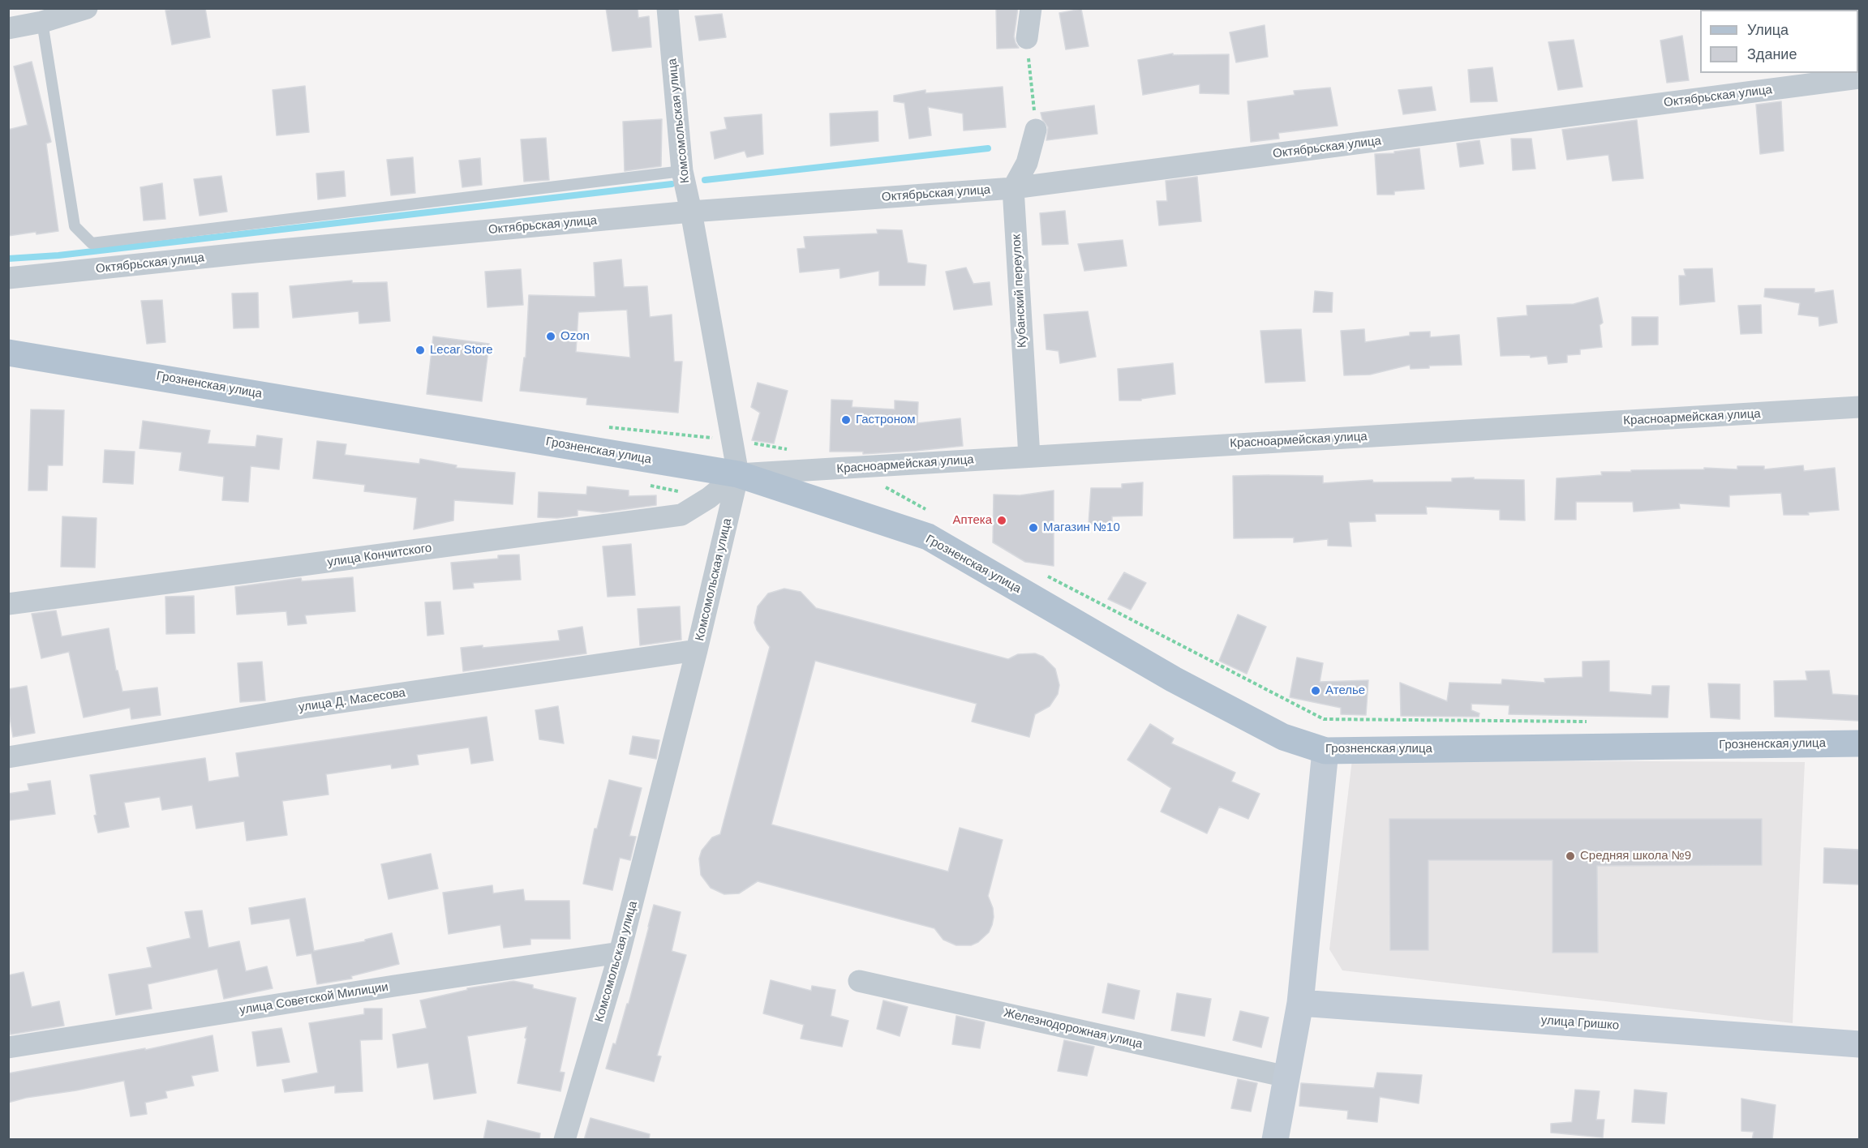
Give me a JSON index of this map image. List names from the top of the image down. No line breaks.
{"streets":{"main road":["Грозненская улица"],"street":["Октябрьская улица","Комсомольская улица","Кубанский переулок","Красноармейская улица","улица Кончитского","улица Д. Масесова","улица Советской Милиции","улица Гришко","Железнодорожная улица"]},"crossings":[["Октябрьская улица","Комсомольская улица"],["Октябрьская улица","Кубанский переулок"],["Комсомольская улица","Грозненская улица"],["Комсомольская улица","Красноармейская улица"],["Комсомольская улица","улица Кончитского"],["Комсомольская улица","улица Д. Масесова"],["Комсомольская улица","улица Советской Милиции"],["Кубанский переулок","Красноармейская улица"],["Грозненская улица","Красноармейская улица"],["Грозненская улица","улица Кончитского"],["Красноармейская улица","улица Кончитского"]],"places":["Ozon","Lecar Store","Гастроном","Аптека","Магазин №10","Ателье","Средняя школа №9"],"legend":["Улица","Здание"]}
